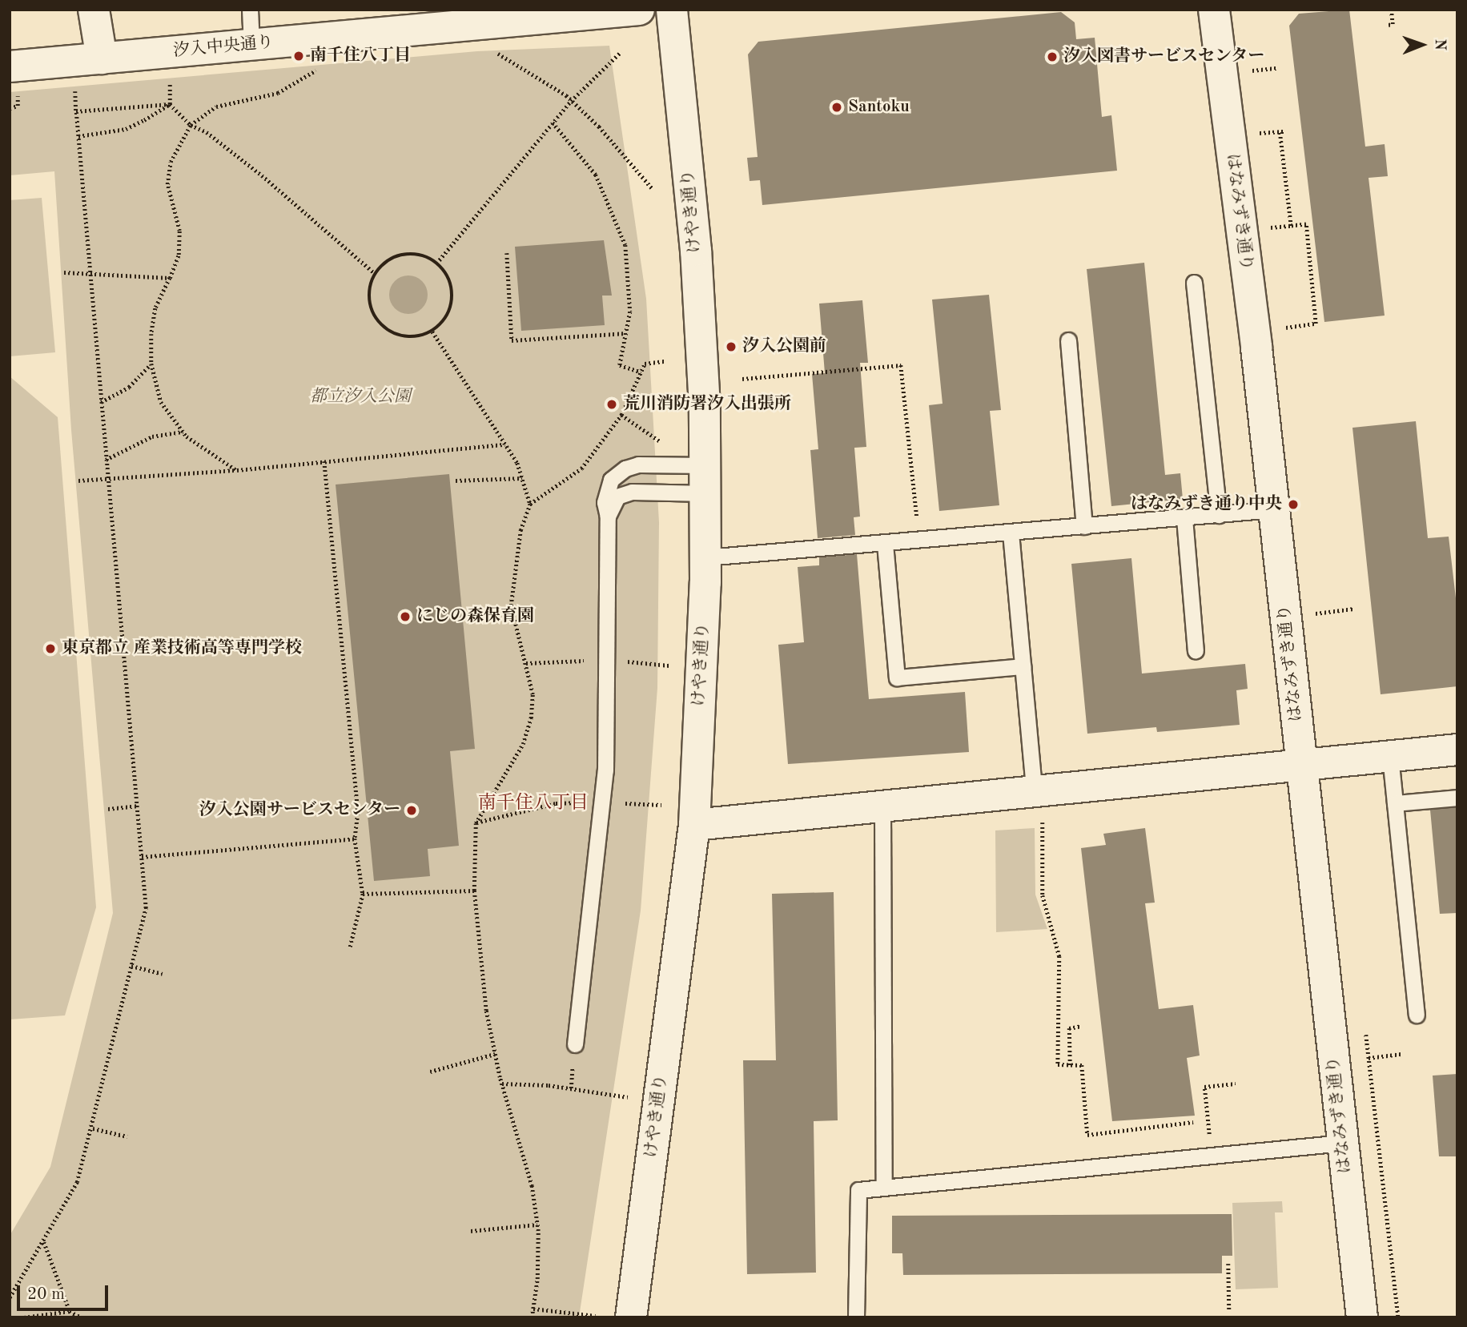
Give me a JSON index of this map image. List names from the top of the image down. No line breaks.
{"streets":{"street":["汐入中央通り","けやき通り","はなみずき通り"]},"districts":["南千住八丁目"],"parks":["都立汐入公園"],"places":["南千住八丁目","汐入図書サービスセンター","Santoku","汐入公園前","荒川消防署汐入出張所","はなみずき通り中央","にじの森保育園","東京都立 産業技術高等専門学校","汐入公園サービスセンター"],"scale_bar":"20 m","north":"right"}
